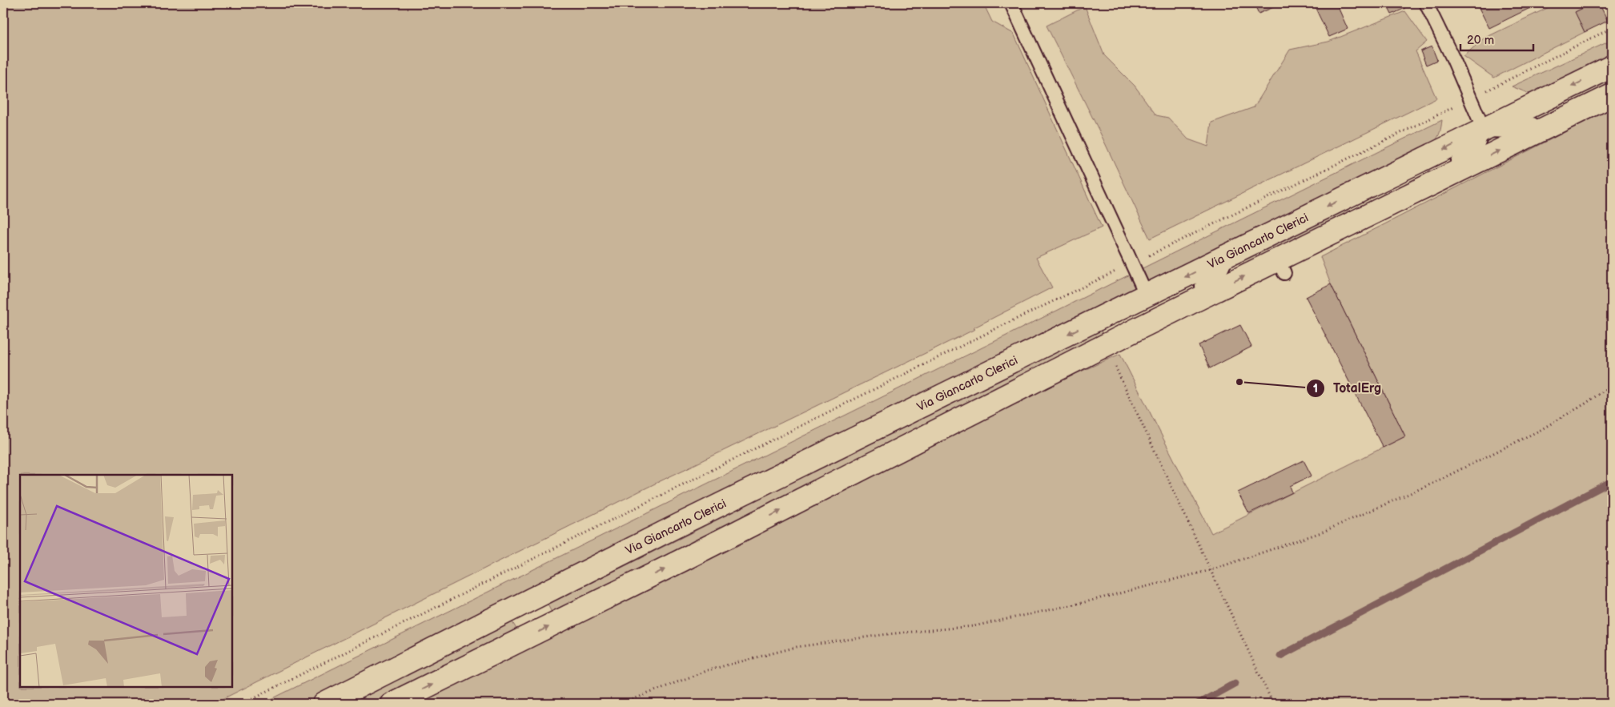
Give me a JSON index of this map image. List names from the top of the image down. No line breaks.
{"streets":{"street":["Via Giancarlo Clerici"]},"places":["TotalErg"],"scale_bar":"20 m"}
